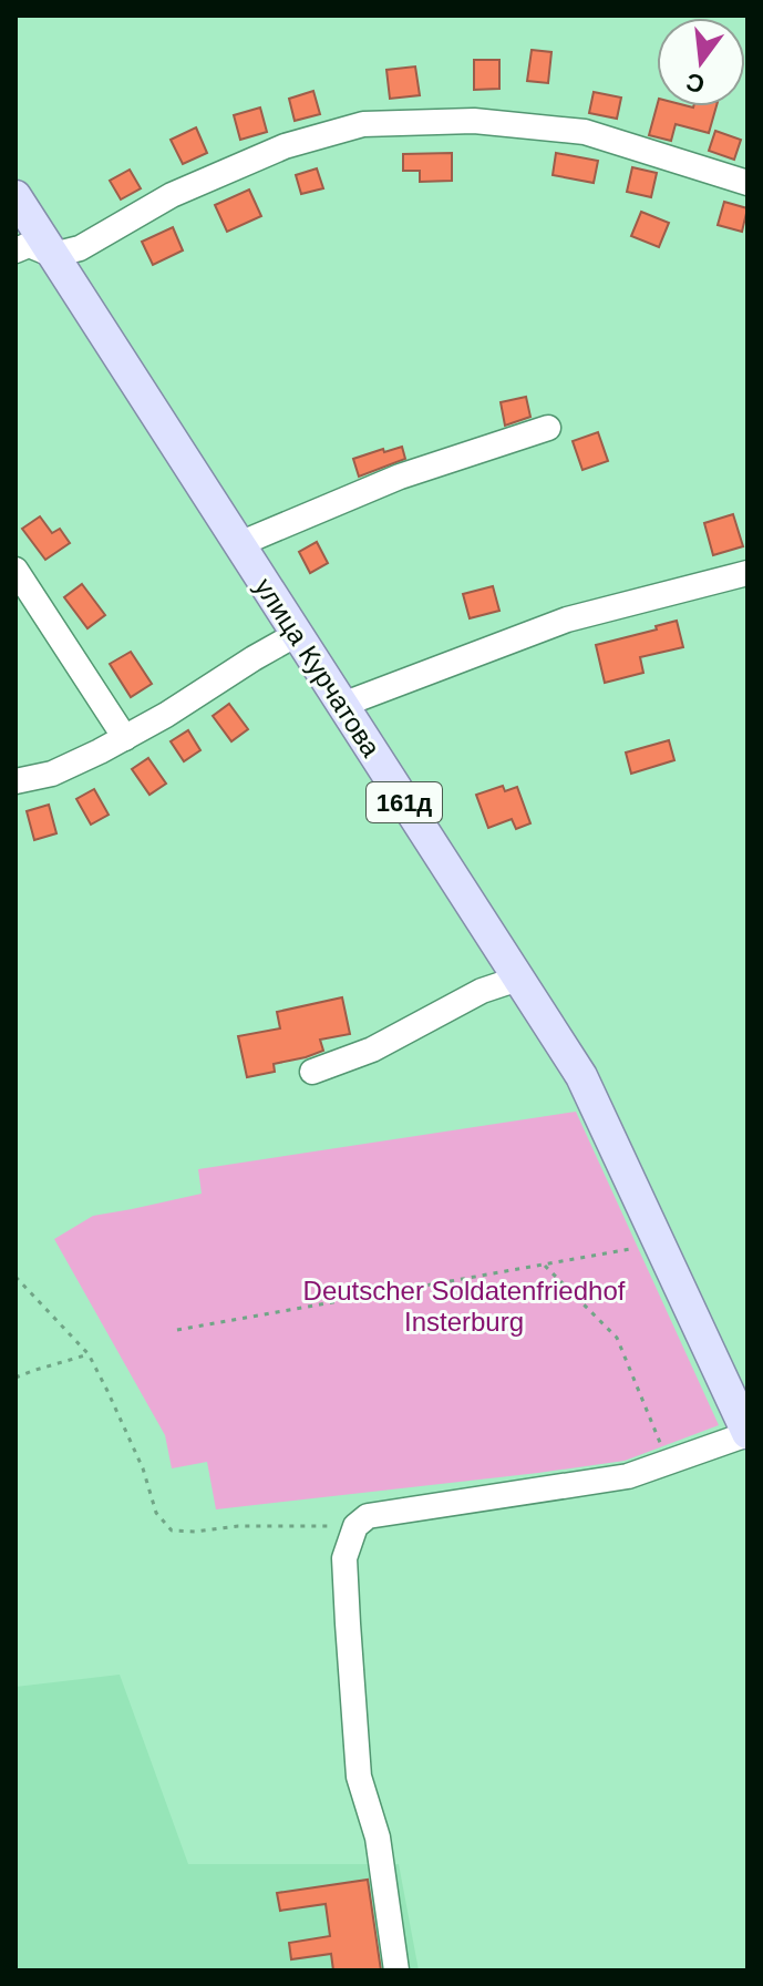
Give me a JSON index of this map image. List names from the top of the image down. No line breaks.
{"streets":{"main road":["улица Курчатова","161д"]},"parks":["Deutscher Soldatenfriedhof Insterburg"],"north":"bottom"}
